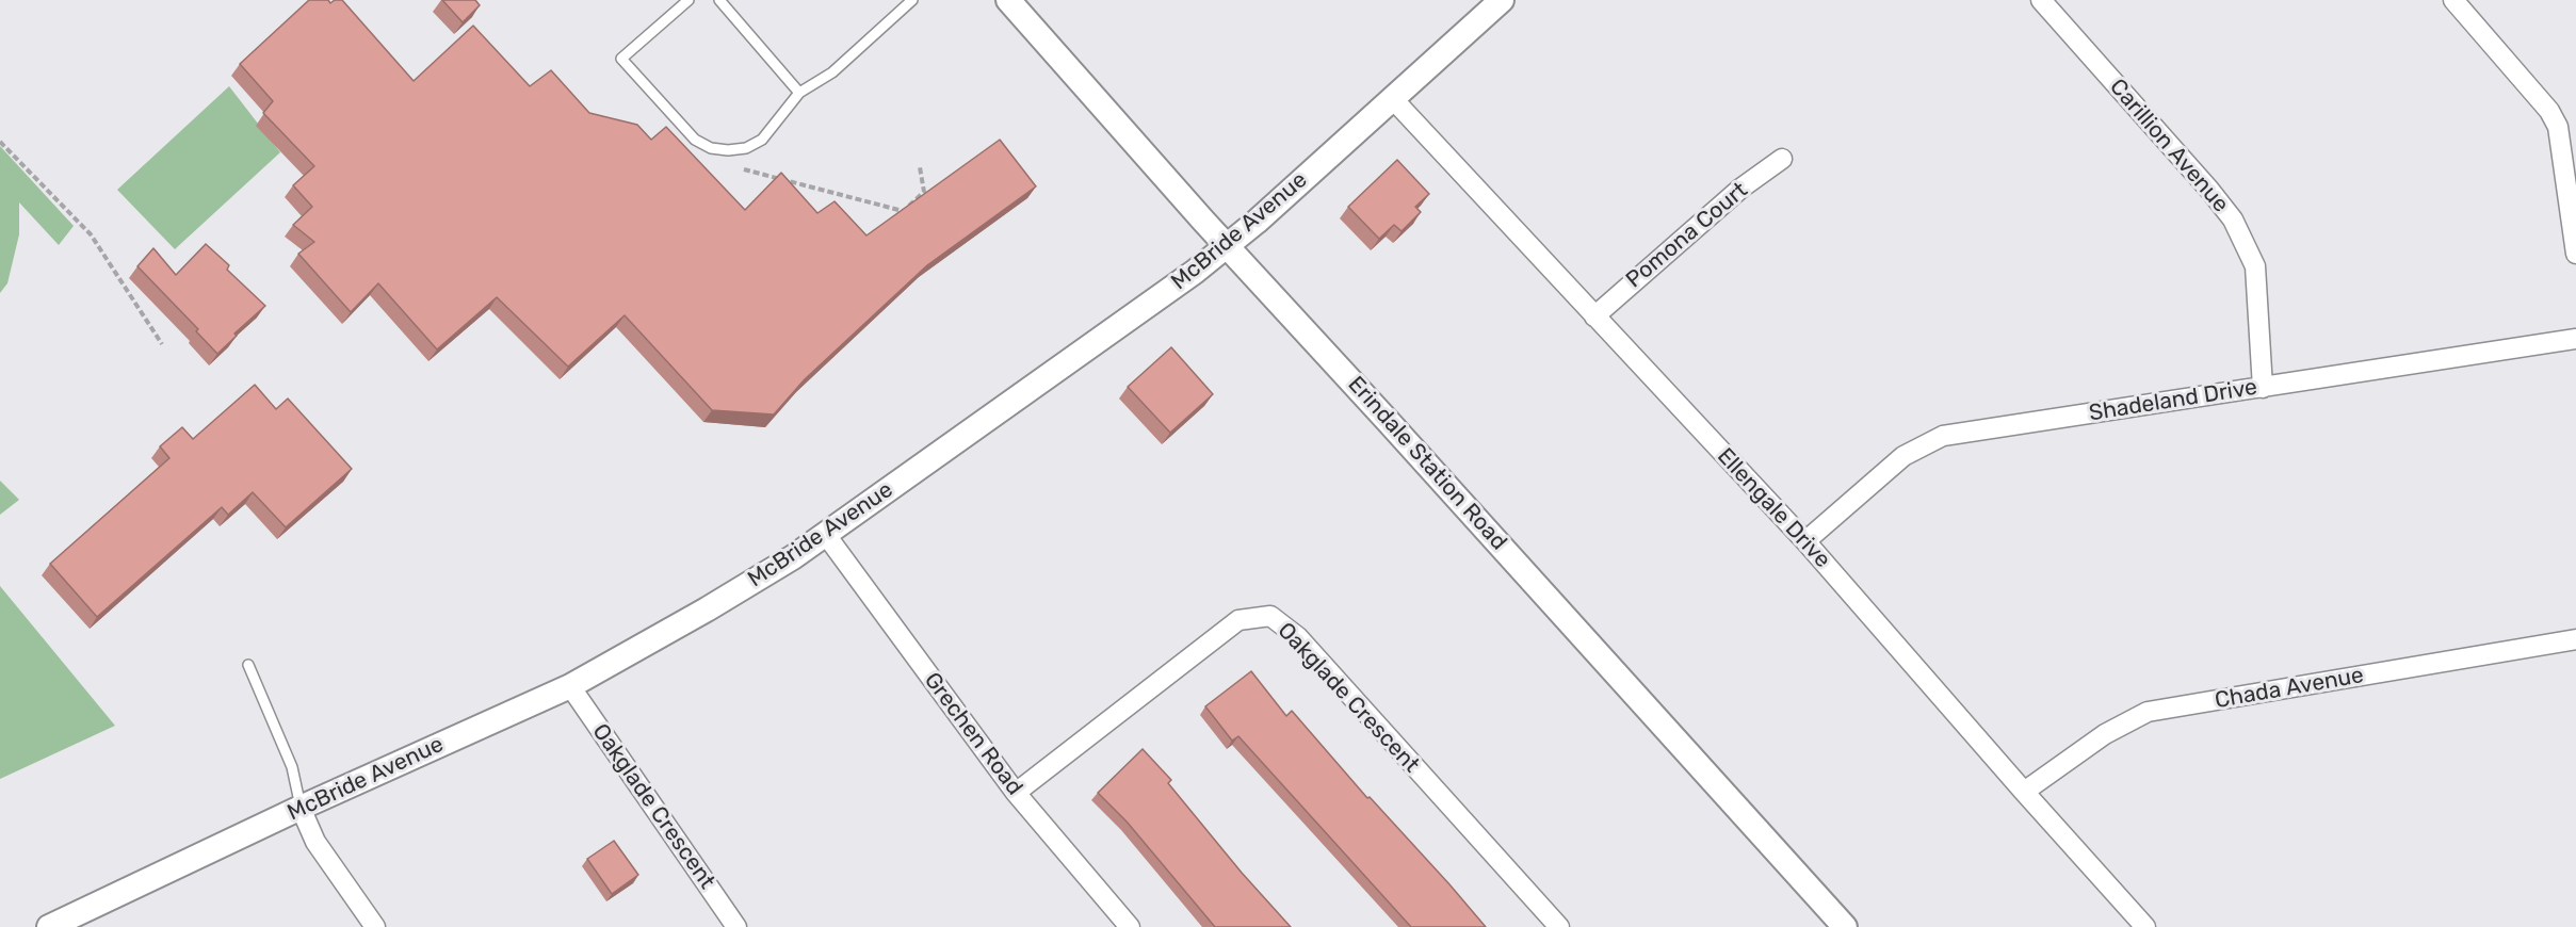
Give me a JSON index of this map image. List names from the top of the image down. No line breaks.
{"streets":{"street":["Carillion Avenue","McBride Avenue","Pomona Court","Shadeland Drive","Erindale Station Road","Ellengale Drive","Chada Avenue","Oakglade Crescent","Grechen Road"]},"crossings":[["Carillion Avenue","Shadeland Drive"],["McBride Avenue","Erindale Station Road"],["McBride Avenue","Ellengale Drive"],["McBride Avenue","Oakglade Crescent"],["McBride Avenue","Grechen Road"],["Pomona Court","Ellengale Drive"],["Shadeland Drive","Ellengale Drive"],["Ellengale Drive","Chada Avenue"],["Oakglade Crescent","Grechen Road"]]}
